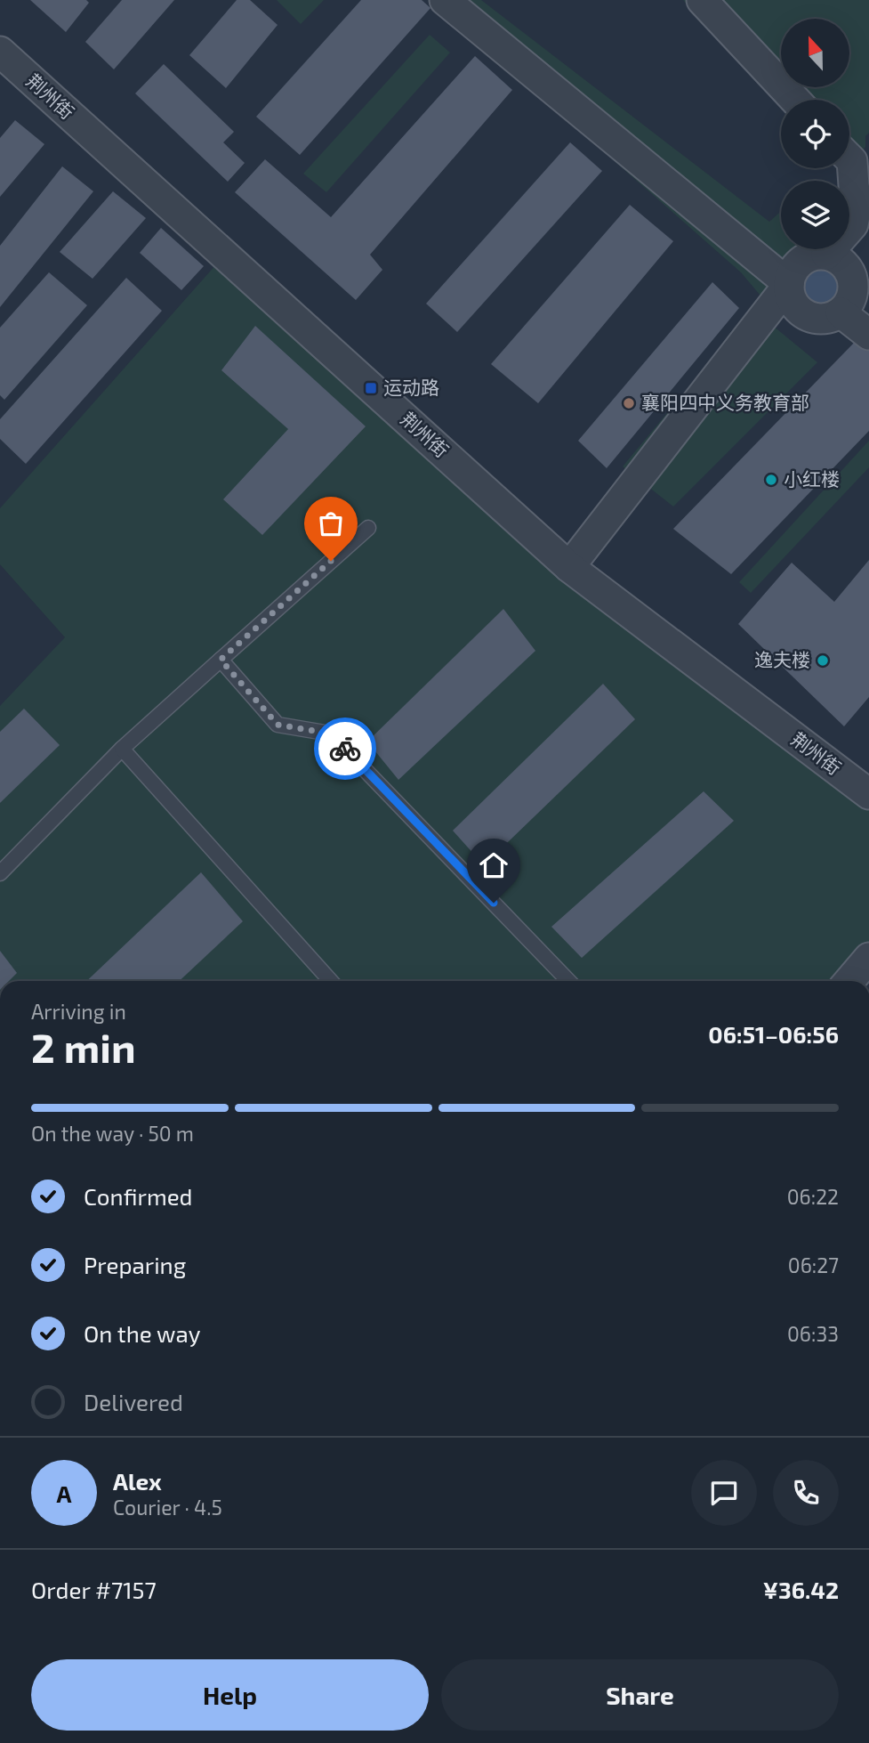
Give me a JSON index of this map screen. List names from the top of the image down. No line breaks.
{"streets":{"street":["荆州街"]},"places":{"transit":["运动路"],"other":["襄阳四中义务教育部","小红楼","逸夫楼"]},"north":"top","page":{"heading":["2 min","Arriving in","06:51–06:56"],"panel":["Alex","Courier · 4.5","Order #7157","¥36.42"],"bar":"On the way · 50 m","list":[["Confirmed","06:22"],["Preparing","06:27"],["On the way","06:33"],"Delivered"],"round":"A","buttons":["Help","Share"]}}
